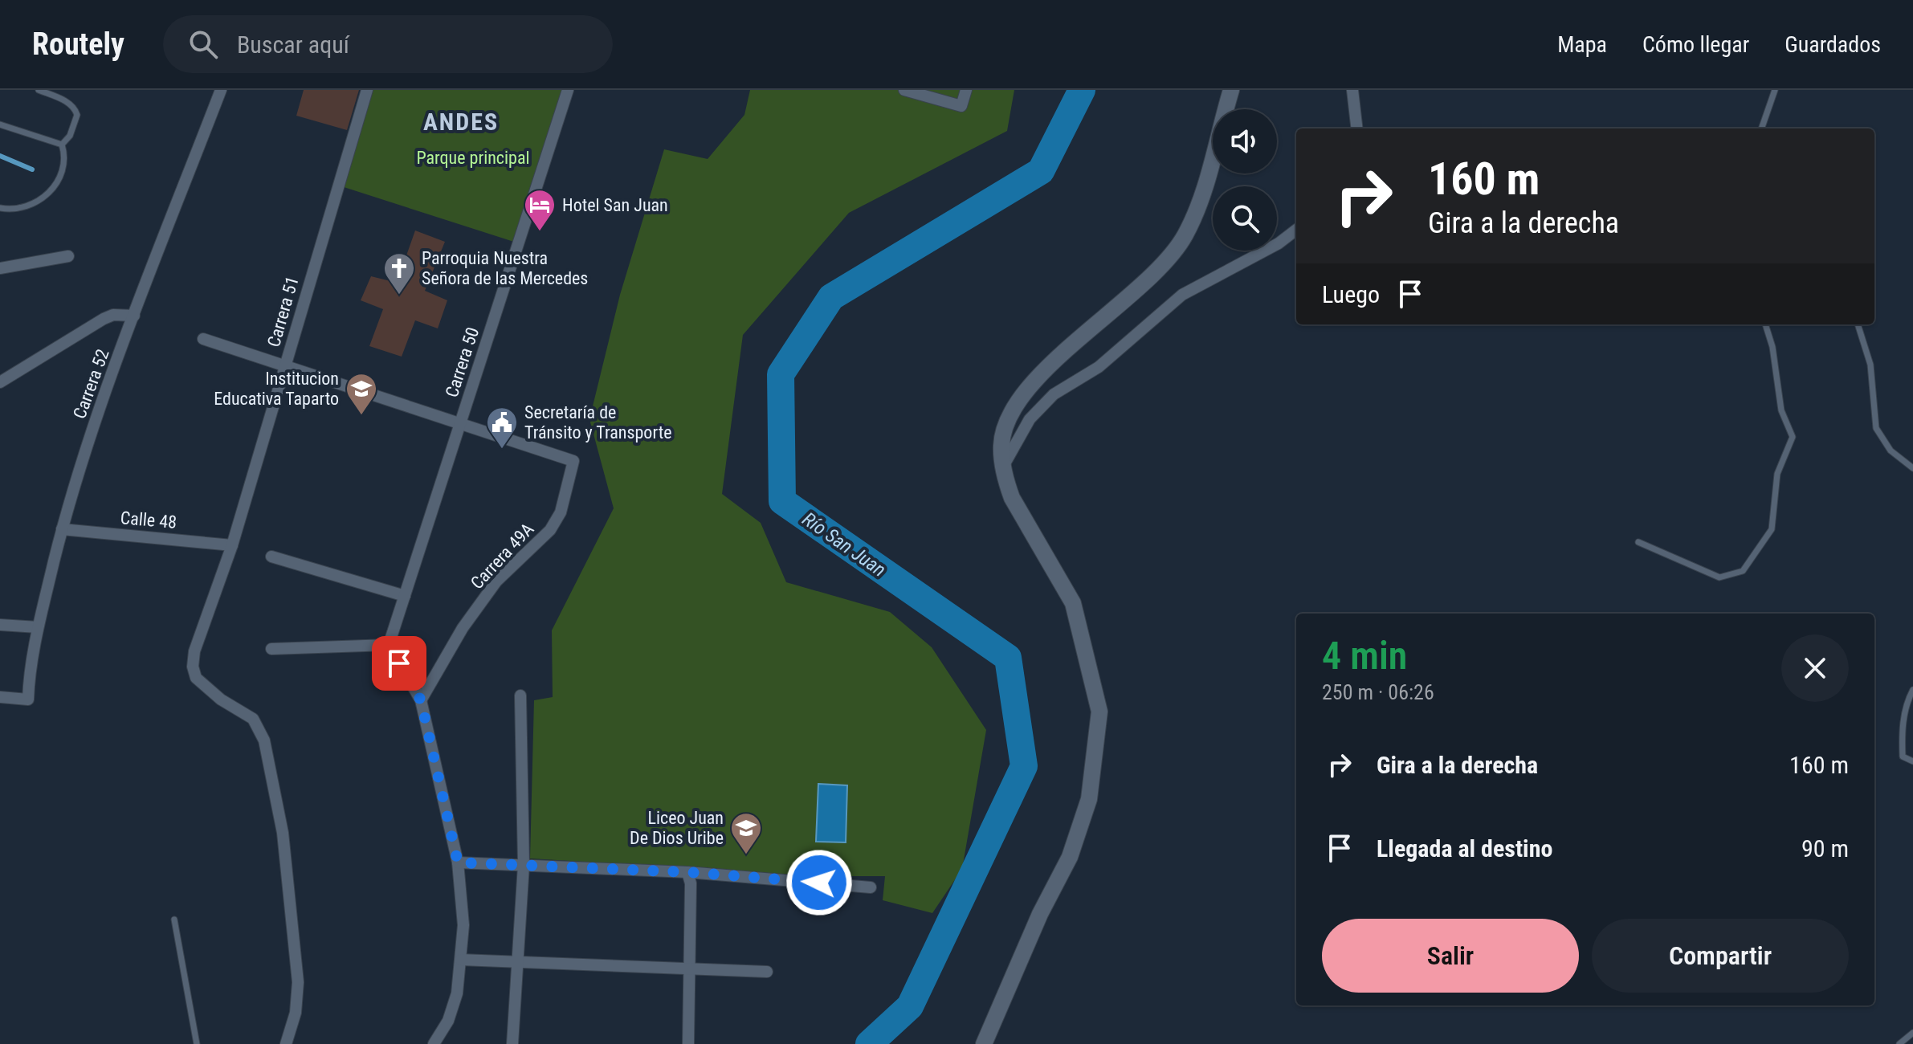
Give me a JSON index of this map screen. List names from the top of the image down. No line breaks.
{"streets":{"street":["Carrera 51","Carrera 50","Carrera 52","Calle 48","Carrera 49A"]},"crossings":[["Carrera 51","Calle 48"],["Carrera 50","Carrera 49A"],["Carrera 52","Calle 48"]],"districts":["ANDES"],"water":["Río San Juan"],"parks":["Parque principal"],"places":{"hotel":["Hotel San Juan"],"church":["Parroquia Nuestra Señora de las Mercedes"],"school or university":["Institucion Educativa Taparto","Liceo Juan De Dios Uribe"],"public building":["Secretaría de Tránsito y Transporte"]},"page":{"header":"Routely","search":"Buscar aquí","nav":["Mapa","Cómo llegar","Guardados"],"turn":["160 m","Gira a la derecha"],"then":"Luego","heading":["4 min","250 m · 06:26"],"list":[{"name":"Gira a la derecha","value":"160 m"},{"name":"Llegada al destino","value":"90 m"}],"buttons":["Salir","Compartir"]}}
